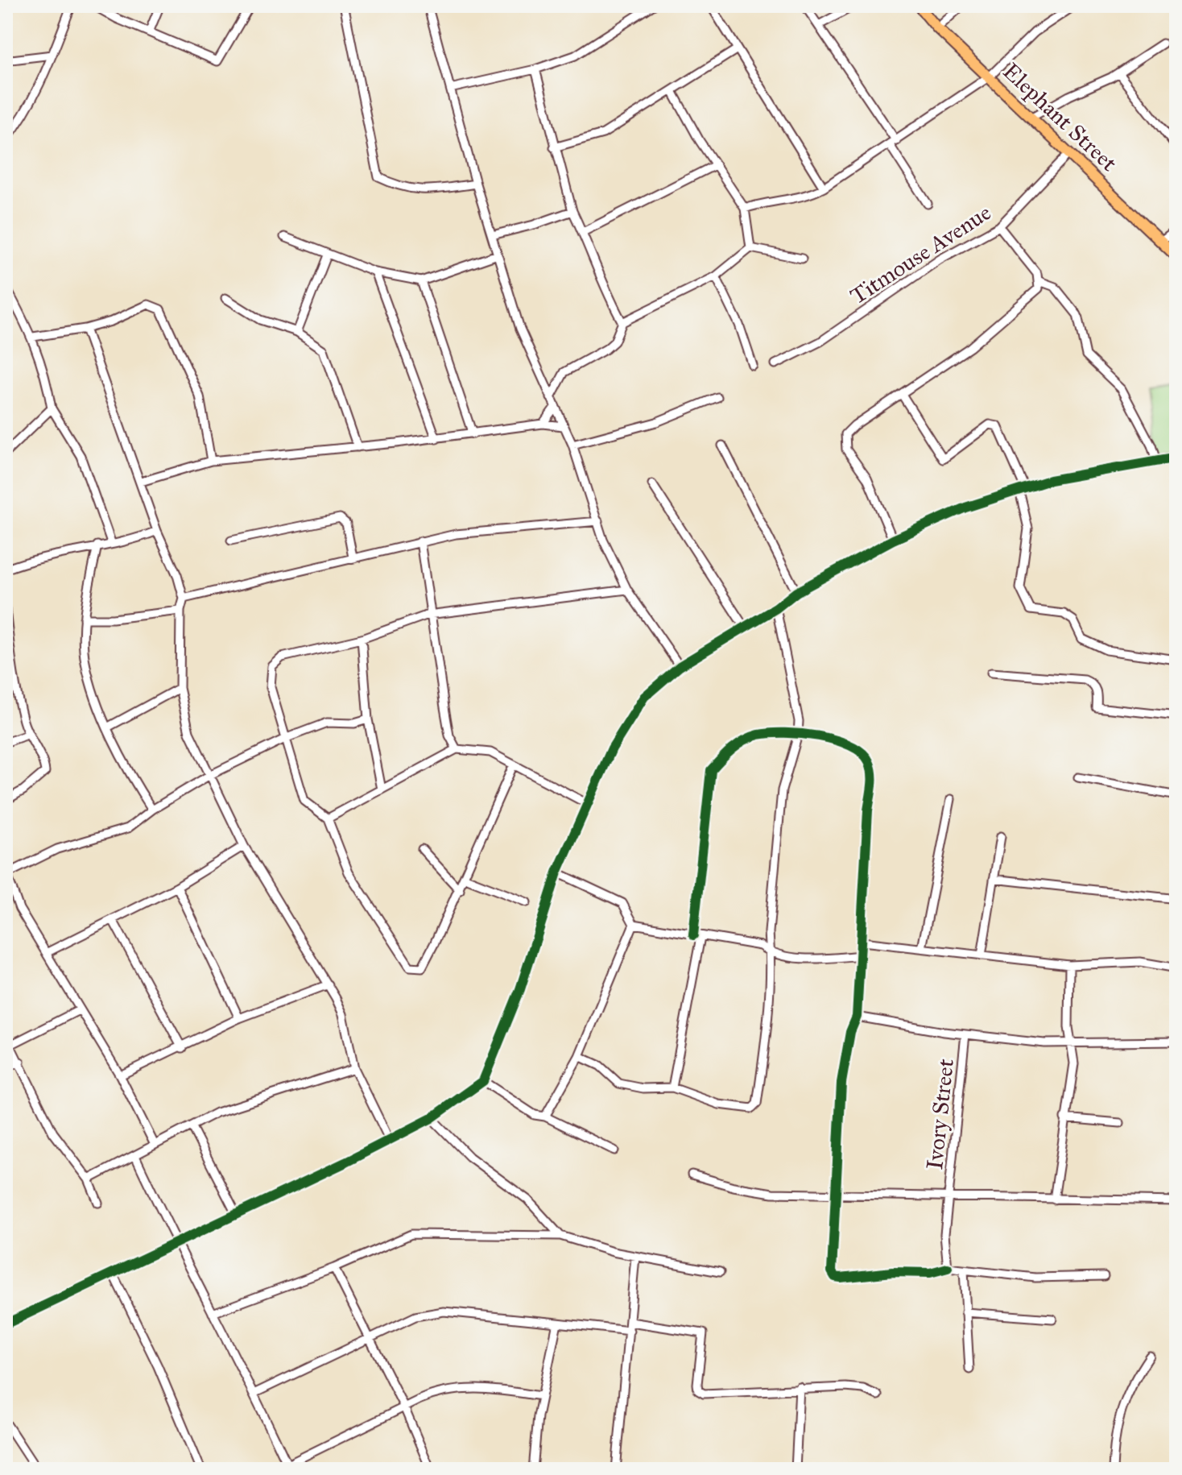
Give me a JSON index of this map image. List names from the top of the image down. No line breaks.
{"streets":{"main road":["Elephant Street"],"street":["Titmouse Avenue","Ivory Street"]},"crossings":[["Elephant Street","Titmouse Avenue"]]}
